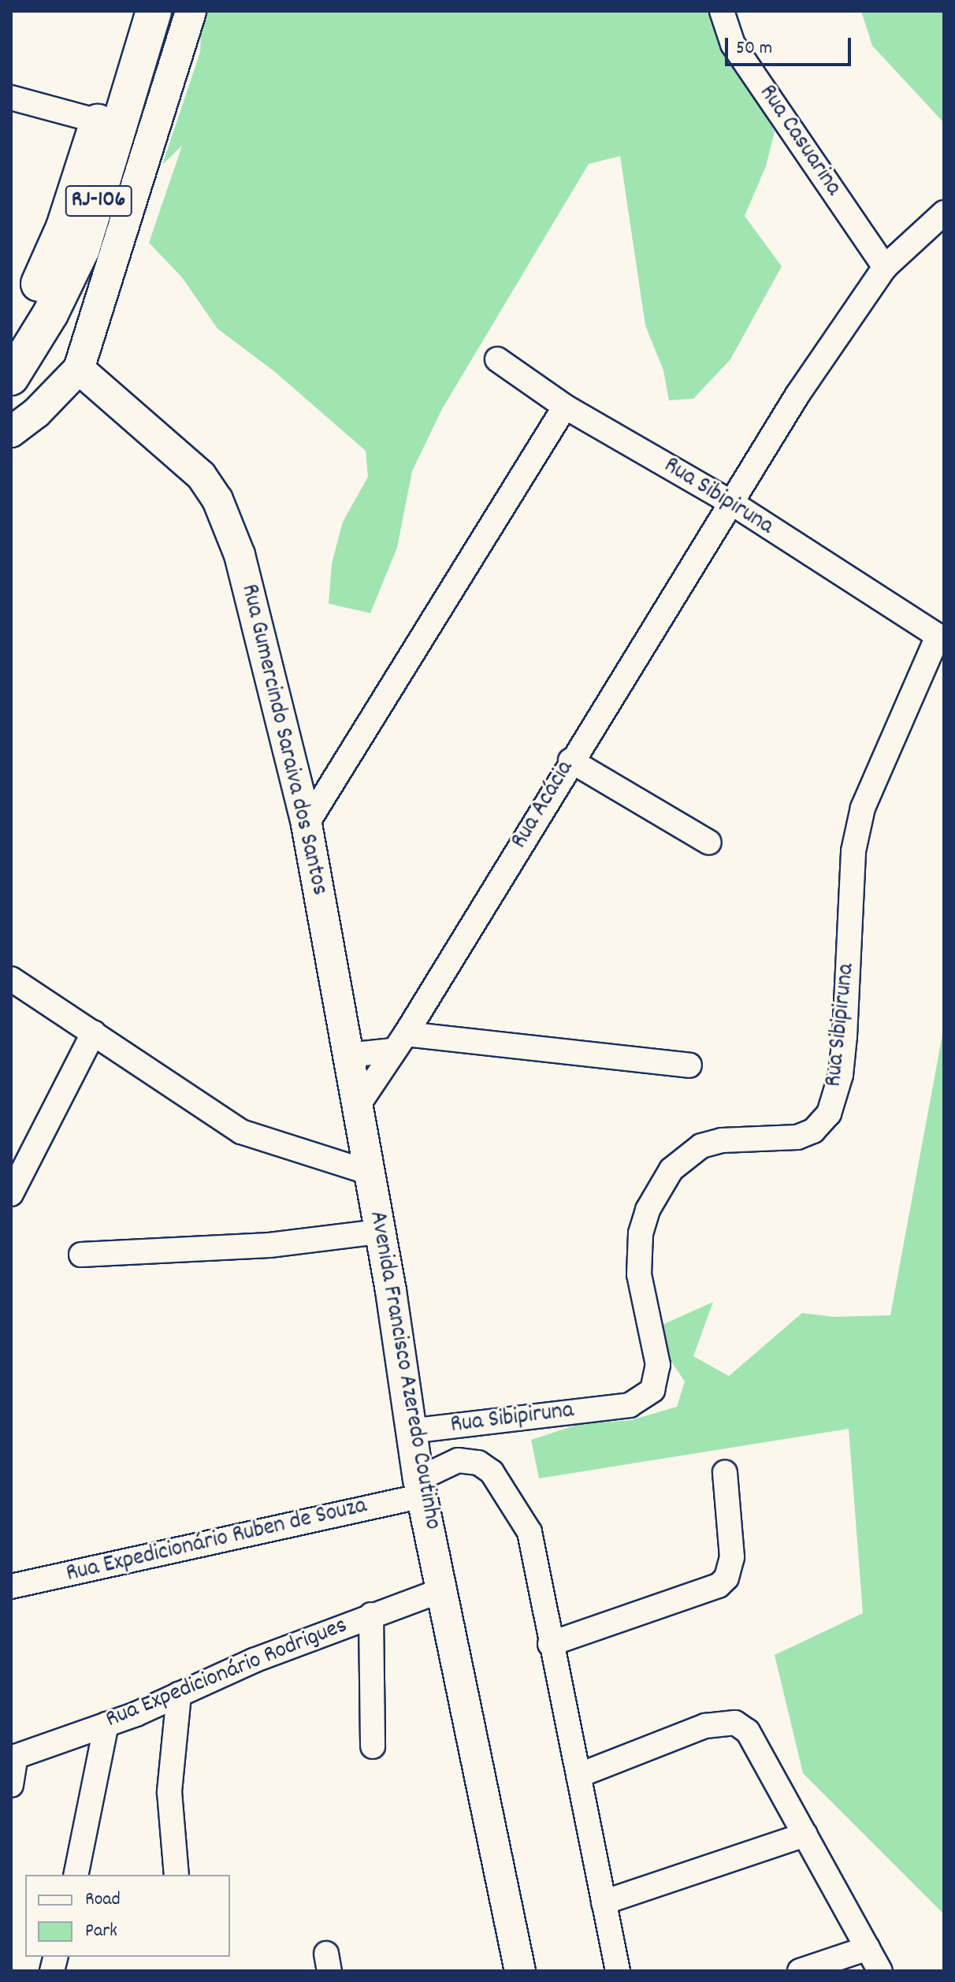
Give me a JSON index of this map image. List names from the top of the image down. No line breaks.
{"streets":{"highway":["RJ-106"],"main road":["Rua Gumercindo Saraiva dos Santos","Avenida Francisco Azeredo Coutinho"],"street":["Rua Casuarina","Rua Sibipiruna","Rua Acácia","Rua Expedicionário Ruben de Souza","Rua Expedicionário Rodrigues"]},"crossings":[["Rua Sibipiruna","Rua Acácia"],["Rua Sibipiruna","Avenida Francisco Azeredo Coutinho"],["Rua Gumercindo Saraiva dos Santos","Rua Acácia"],["Rua Gumercindo Saraiva dos Santos","Avenida Francisco Azeredo Coutinho"],["Avenida Francisco Azeredo Coutinho","Rua Expedicionário Ruben de Souza"],["Avenida Francisco Azeredo Coutinho","Rua Expedicionário Rodrigues"]],"legend":["Road","Park"],"scale_bar":"50 m"}
